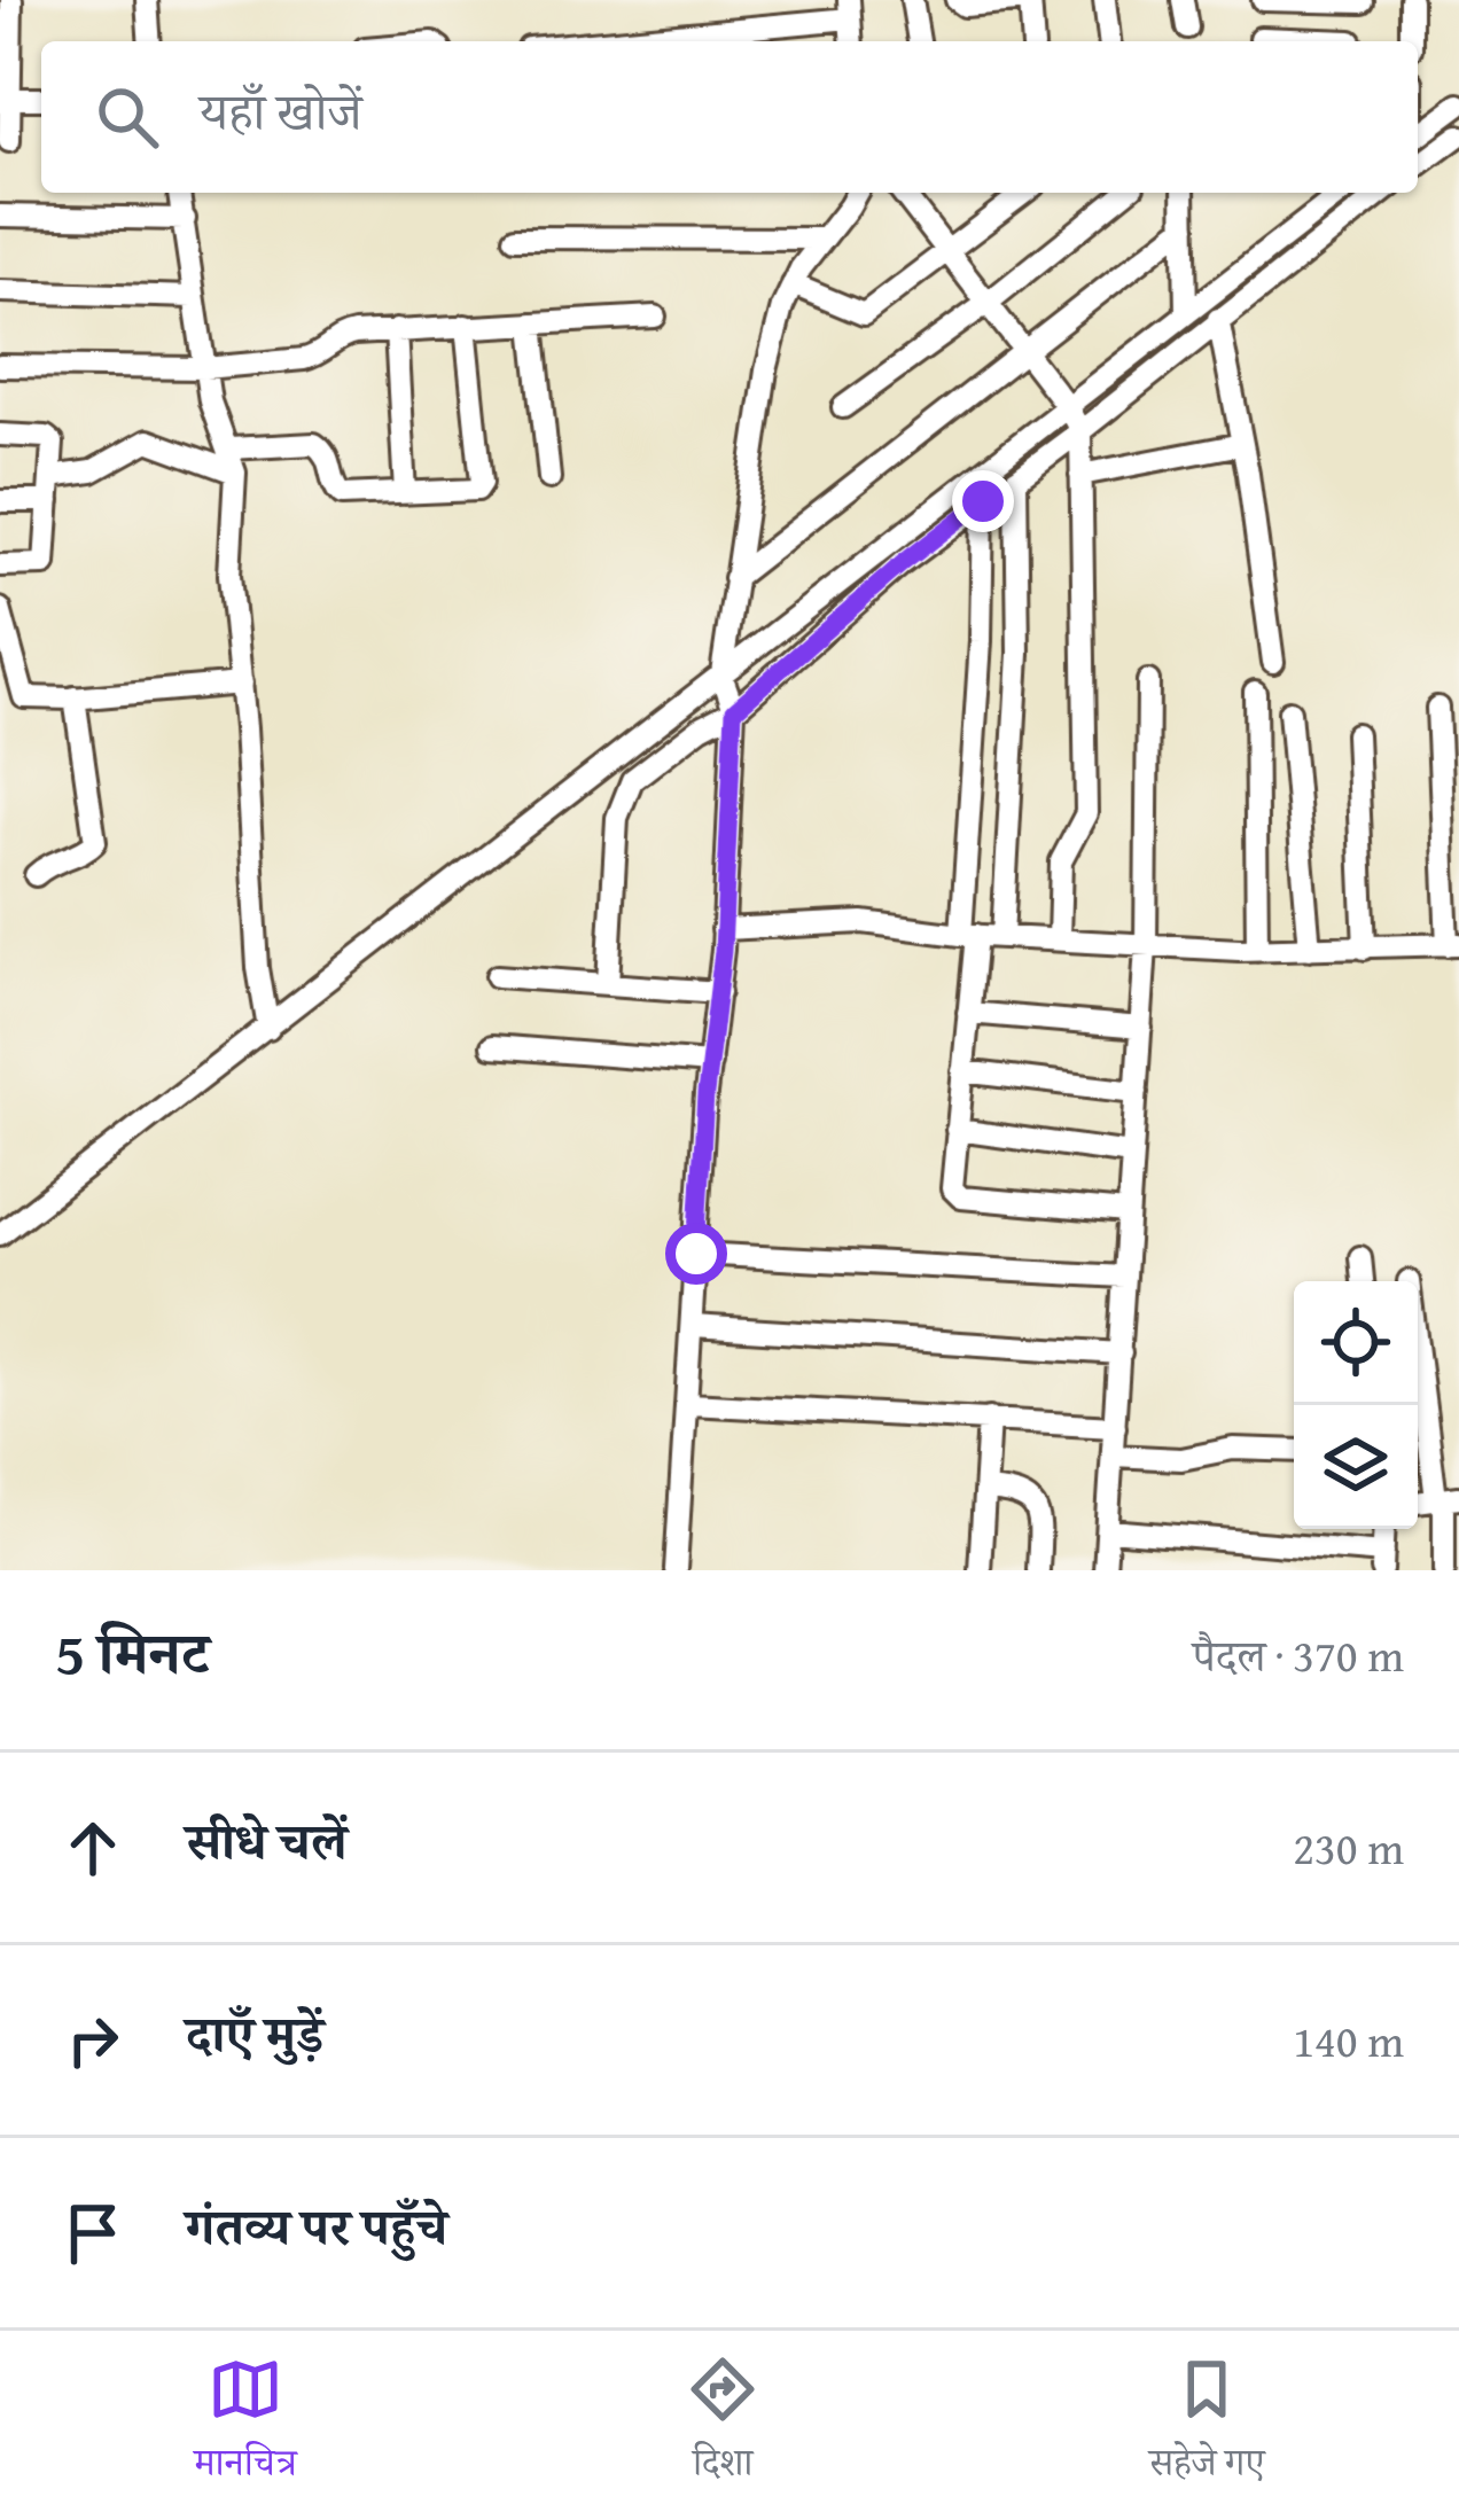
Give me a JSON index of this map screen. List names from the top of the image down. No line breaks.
{"page":{"search":"यहाँ खोजें","heading":["5 मिनट","पैदल · 370 m"],"list":[["सीधे चलें","230 m"],["दाएँ मुड़ें","140 m"],"गंतव्य पर पहुँचे"],"nav":["मानचित्र","दिशा","सहेजे गए"]}}
